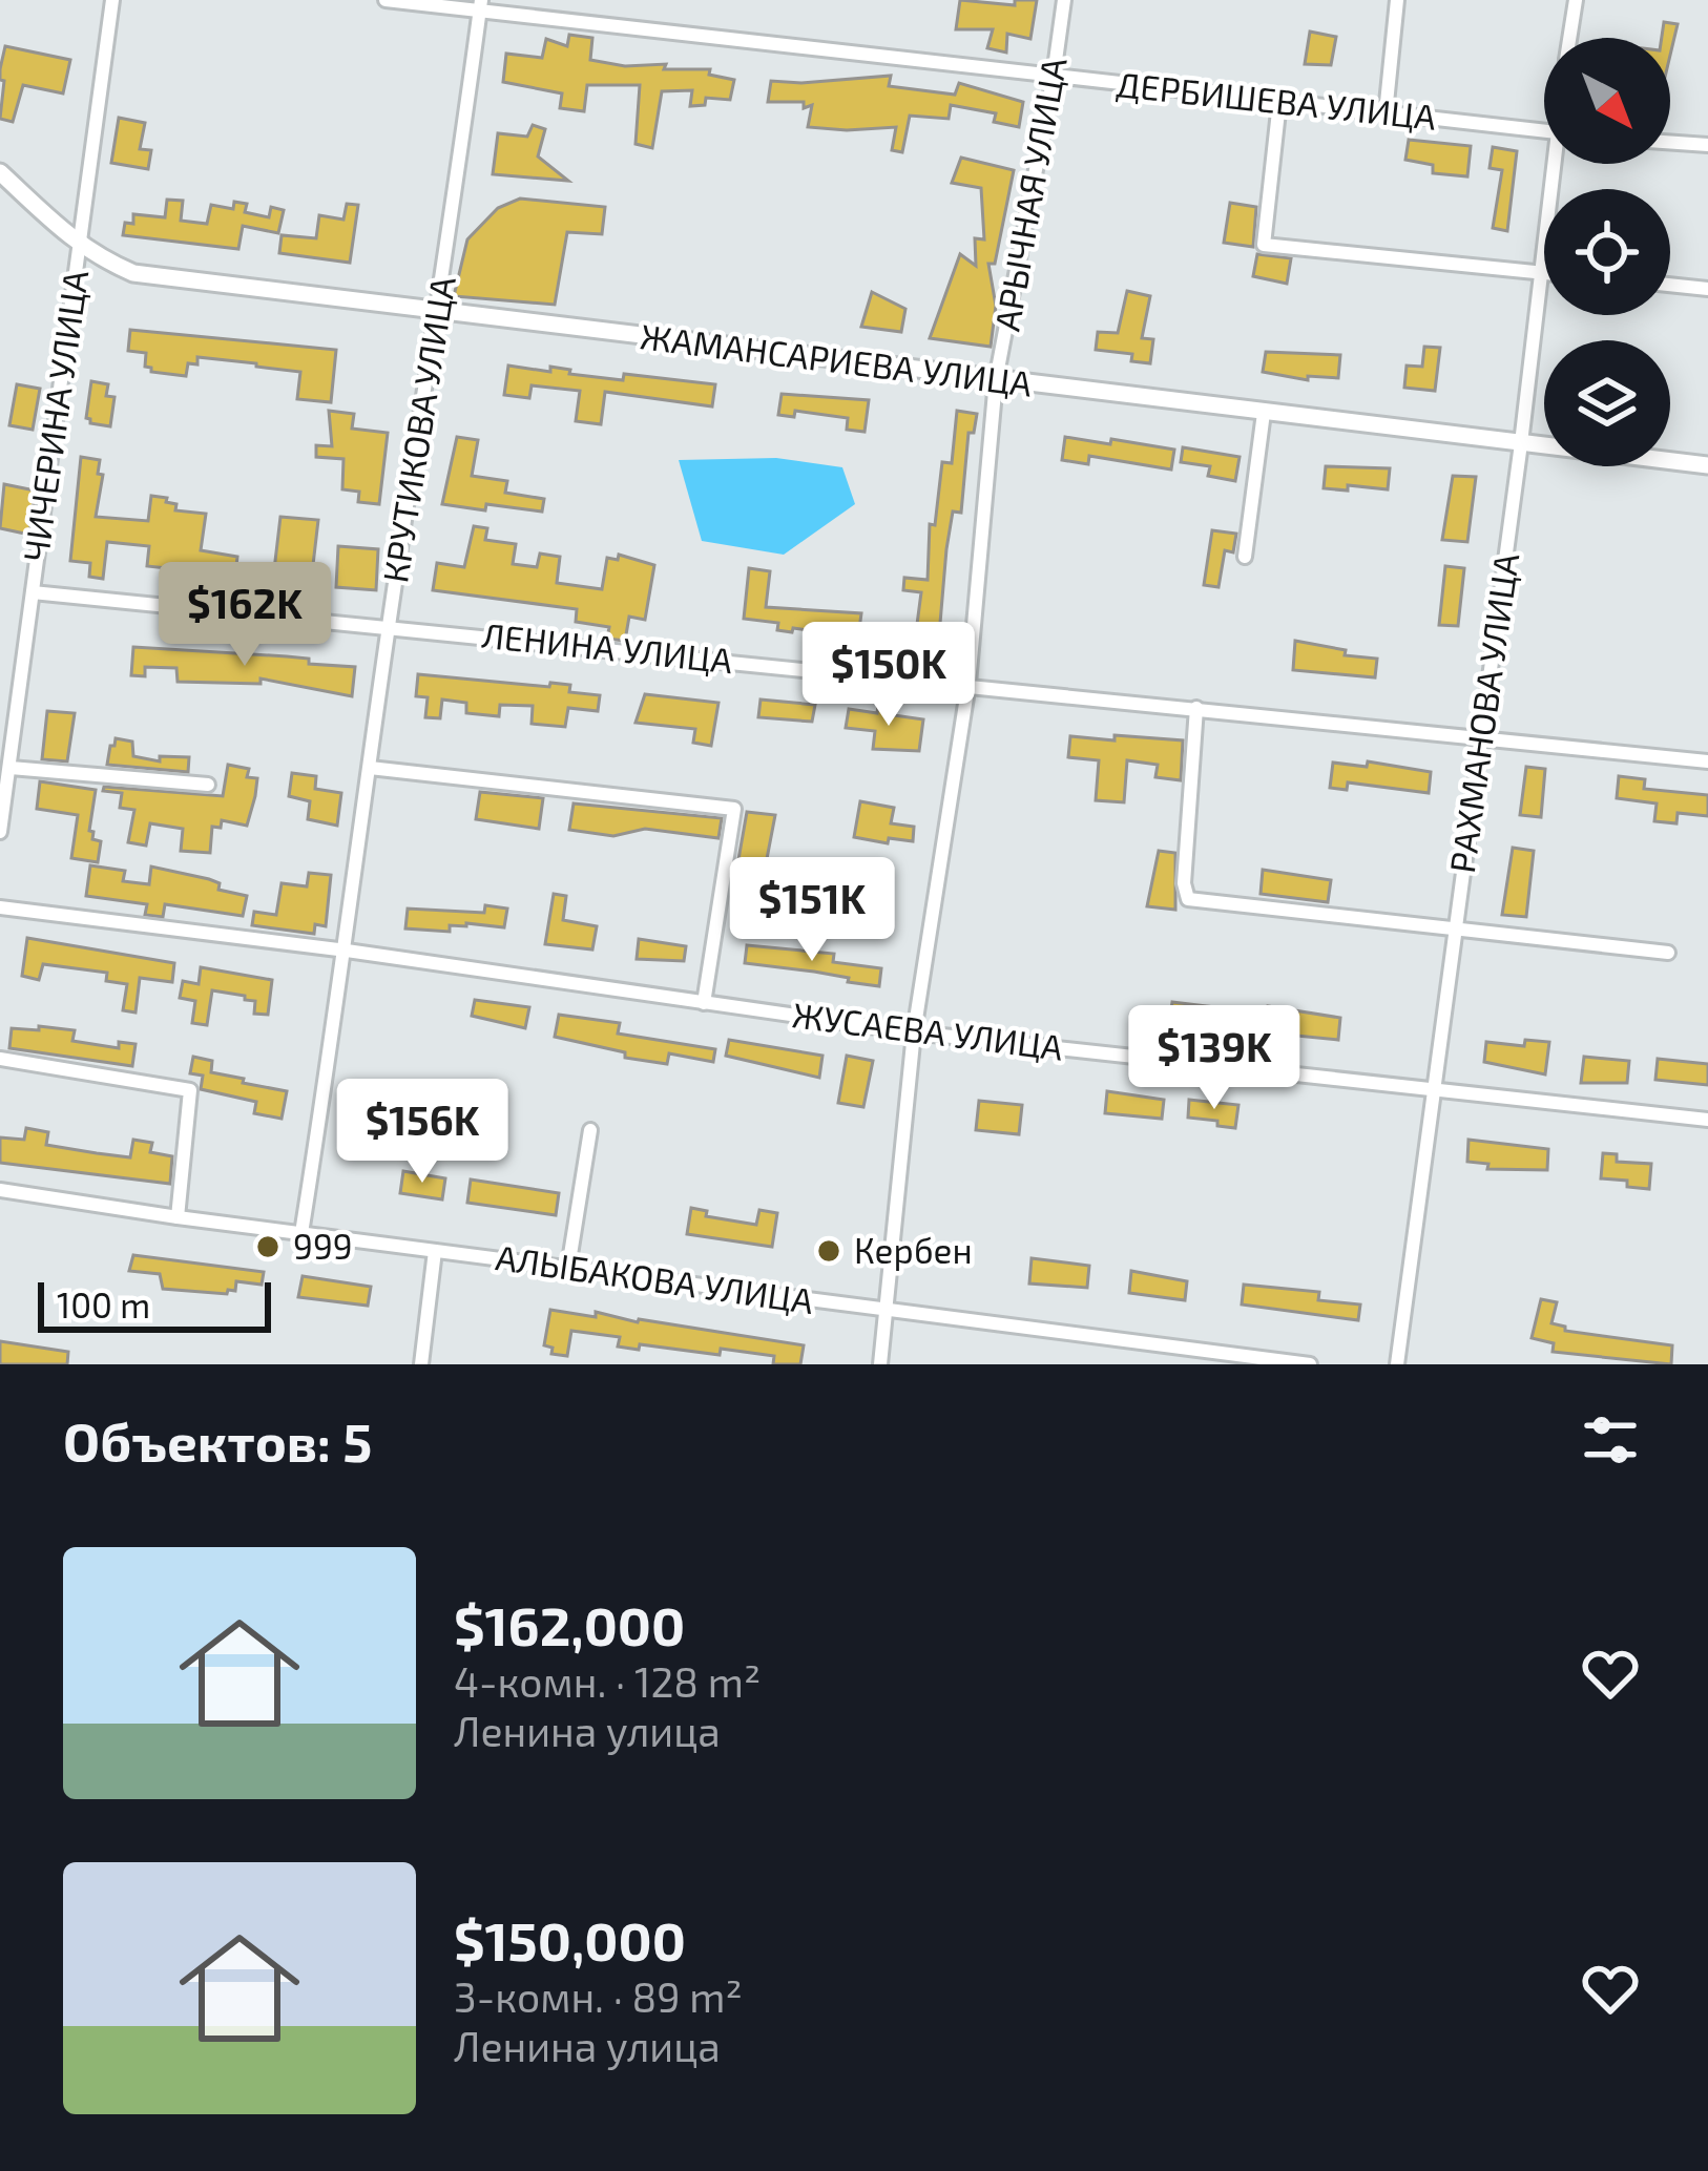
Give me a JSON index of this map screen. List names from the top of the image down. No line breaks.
{"streets":{"street":["ДЕРБИШЕВА УЛИЦА","АРЫЧНАЯ УЛИЦА","ЖАМАНСАРИЕВА УЛИЦА","ЧИЧЕРИНА УЛИЦА","КРУТИКОВА УЛИЦА","ЛЕНИНА УЛИЦА","РАХМАНОВА УЛИЦА","ЖУСАЕВА УЛИЦА","АЛЫБАКОВА УЛИЦА"]},"crossings":[["ДЕРБИШЕВА УЛИЦА","АРЫЧНАЯ УЛИЦА"],["ДЕРБИШЕВА УЛИЦА","КРУТИКОВА УЛИЦА"],["АРЫЧНАЯ УЛИЦА","ЖАМАНСАРИЕВА УЛИЦА"],["АРЫЧНАЯ УЛИЦА","ЛЕНИНА УЛИЦА"],["АРЫЧНАЯ УЛИЦА","ЖУСАЕВА УЛИЦА"],["АРЫЧНАЯ УЛИЦА","АЛЫБАКОВА УЛИЦА"],["ЖАМАНСАРИЕВА УЛИЦА","ЧИЧЕРИНА УЛИЦА"],["ЖАМАНСАРИЕВА УЛИЦА","КРУТИКОВА УЛИЦА"],["ЖАМАНСАРИЕВА УЛИЦА","РАХМАНОВА УЛИЦА"],["ЧИЧЕРИНА УЛИЦА","ЛЕНИНА УЛИЦА"],["КРУТИКОВА УЛИЦА","ЛЕНИНА УЛИЦА"],["КРУТИКОВА УЛИЦА","ЖУСАЕВА УЛИЦА"],["КРУТИКОВА УЛИЦА","АЛЫБАКОВА УЛИЦА"],["ЛЕНИНА УЛИЦА","РАХМАНОВА УЛИЦА"],["РАХМАНОВА УЛИЦА","ЖУСАЕВА УЛИЦА"]],"places":["999","Кербен"],"scale_bar":"100 m","north":"bottom right","page":{"price":["$162K","$150K","$151K","$139K","$156K"],"scale":"100 m","heading":"Объектов: 5","list":[{"name":"$162,000","note":"4-комн. · 128 m² · Ленина улица"},{"name":"$150,000","note":"3-комн. · 89 m² · Ленина улица"}]}}
